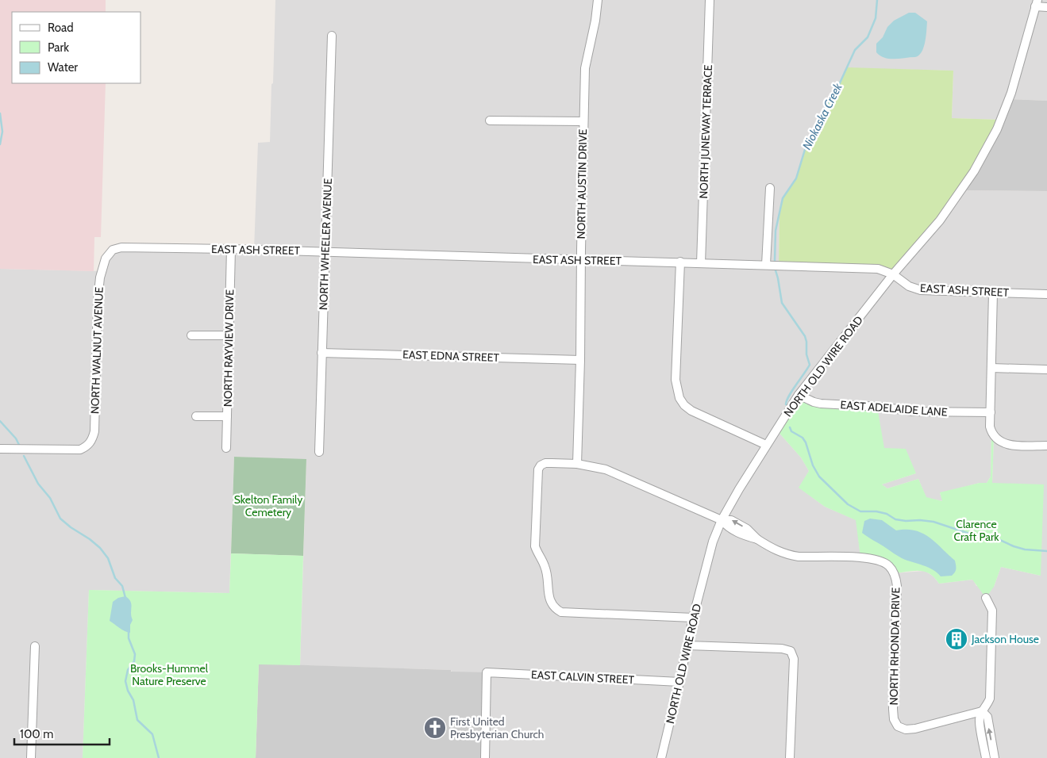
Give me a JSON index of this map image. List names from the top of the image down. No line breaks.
{"streets":{"street":["NORTH JUNEWAY TERRACE","NORTH AUSTIN DRIVE","NORTH WHEELER AVENUE","EAST ASH STREET","NORTH RAYVIEW DRIVE","NORTH WALNUT AVENUE","EAST EDNA STREET","NORTH OLD WIRE ROAD","EAST ADELAIDE LANE","NORTH RHONDA DRIVE","EAST CALVIN STREET"]},"crossings":[["NORTH JUNEWAY TERRACE","EAST ASH STREET"],["NORTH AUSTIN DRIVE","EAST ASH STREET"],["NORTH AUSTIN DRIVE","EAST EDNA STREET"],["NORTH WHEELER AVENUE","EAST ASH STREET"],["NORTH WHEELER AVENUE","EAST EDNA STREET"],["EAST ASH STREET","NORTH RAYVIEW DRIVE"],["EAST ASH STREET","NORTH WALNUT AVENUE"],["EAST ASH STREET","NORTH OLD WIRE ROAD"],["NORTH OLD WIRE ROAD","EAST ADELAIDE LANE"],["NORTH OLD WIRE ROAD","NORTH RHONDA DRIVE"],["NORTH OLD WIRE ROAD","EAST CALVIN STREET"]],"water":["Niokaska Creek"],"parks":["Skelton Family Cemetery","Clarence Craft Park","Brooks-Hummel Nature Preserve"],"places":{"building":["Jackson House"],"church":["First United Presbyterian Church"]},"legend":["Road","Park","Water"],"scale_bar":"100 m"}
